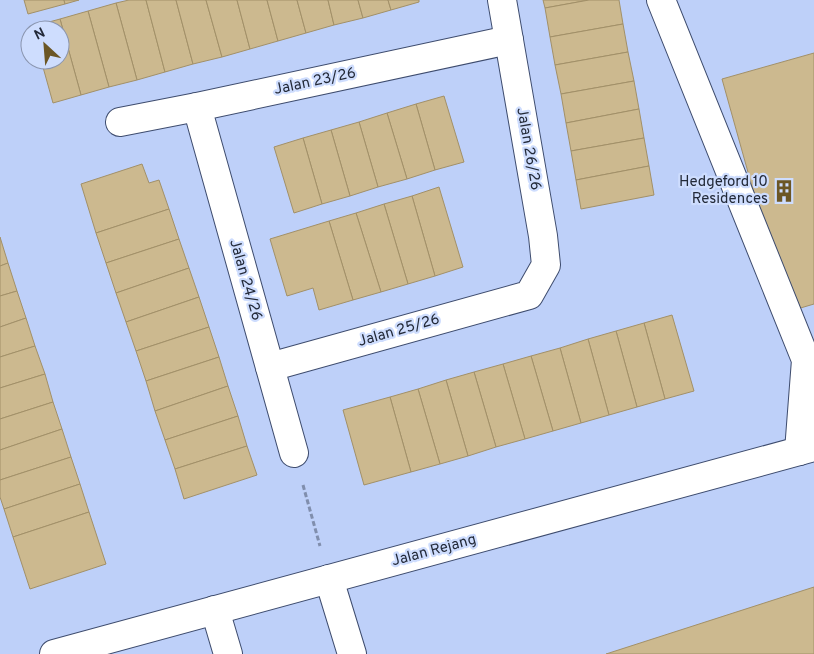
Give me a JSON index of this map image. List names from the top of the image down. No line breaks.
{"streets":{"street":["Jalan 23/26","Jalan 26/26","Jalan 24/26","Jalan 25/26","Jalan Rejang"]},"crossings":[["Jalan 23/26","Jalan 26/26"],["Jalan 23/26","Jalan 24/26"],["Jalan 26/26","Jalan 25/26"],["Jalan 24/26","Jalan 25/26"]],"places":{"building":["Hedgeford 10 Residences"]},"north":"top left"}
